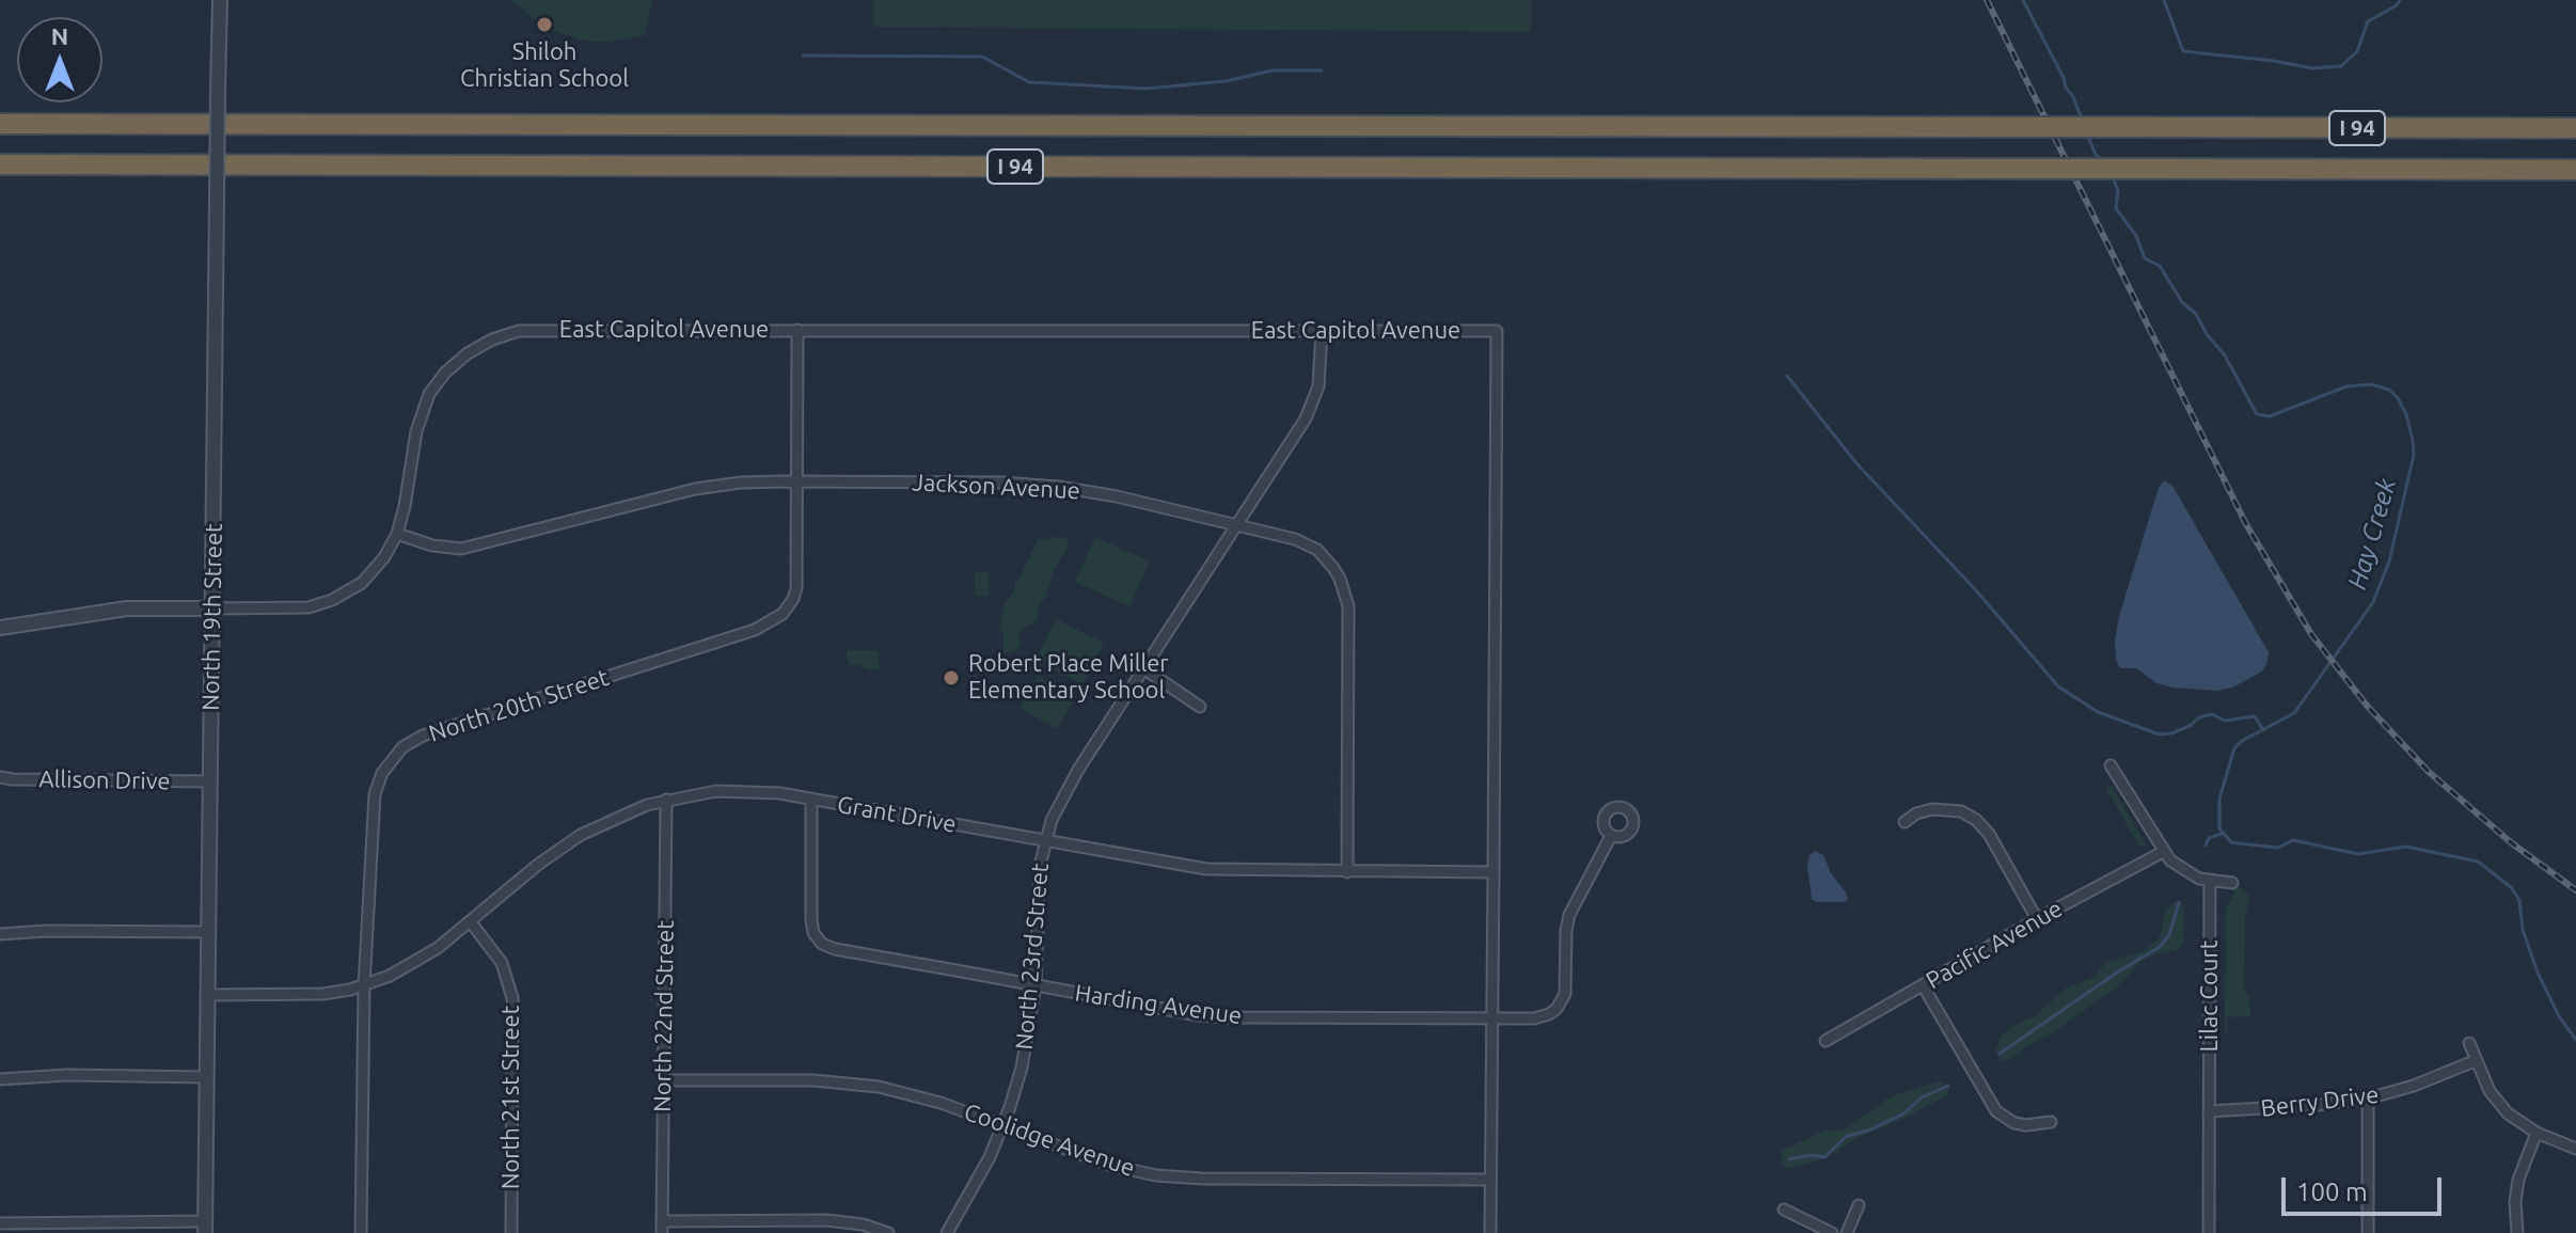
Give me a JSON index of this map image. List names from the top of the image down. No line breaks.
{"streets":{"highway":["I 94"],"street":["East Capitol Avenue","Jackson Avenue","North 19th Street","North 20th Street","Allison Drive","Grant Drive","Pacific Avenue","North 23rd Street","Lilac Court","Harding Avenue","North 22nd Street","North 21st Street","Berry Drive","Coolidge Avenue"]},"crossings":[["East Capitol Avenue","Jackson Avenue"],["East Capitol Avenue","North 19th Street"],["East Capitol Avenue","North 20th Street"],["East Capitol Avenue","Grant Drive"],["East Capitol Avenue","North 23rd Street"],["Jackson Avenue","North 20th Street"],["Jackson Avenue","Grant Drive"],["Jackson Avenue","North 23rd Street"],["North 19th Street","Allison Drive"],["North 19th Street","Grant Drive"],["North 20th Street","Grant Drive"],["Grant Drive","North 23rd Street"],["Grant Drive","Harding Avenue"],["Grant Drive","North 22nd Street"],["Grant Drive","North 21st Street"],["North 23rd Street","Harding Avenue"],["North 23rd Street","Coolidge Avenue"],["Lilac Court","Berry Drive"],["North 22nd Street","Coolidge Avenue"]],"water":["Hay Creek"],"places":["Shiloh Christian School","Robert Place Miller Elementary School"],"scale_bar":"100 m","north":"top"}
